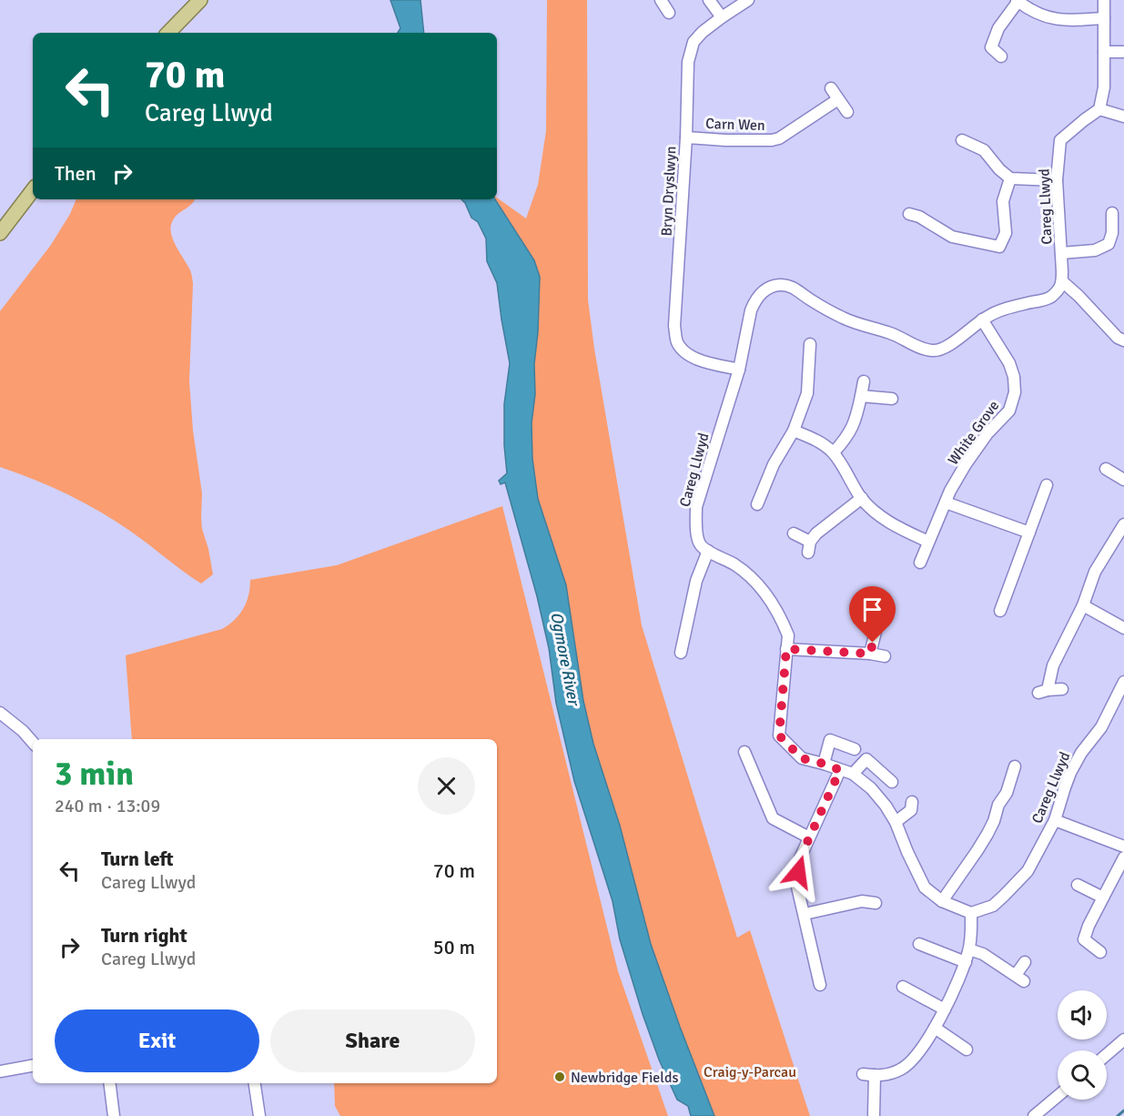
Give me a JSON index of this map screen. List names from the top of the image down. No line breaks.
{"streets":{"street":["Carn Wen","Bryn Dryslwyn","Careg Llwyd","White Grove"]},"crossings":[["Carn Wen","Bryn Dryslwyn"],["Bryn Dryslwyn","Careg Llwyd"],["Careg Llwyd","White Grove"]],"water":["Ogmore River"],"parks":["Craig-y-Parcau"],"places":["Newbridge Fields"],"page":{"turn":["70 m","Careg Llwyd"],"then":"Then","heading":["3 min","240 m · 13:09"],"list":[{"name":"Turn left","note":"Careg Llwyd","value":"70 m"},{"name":"Turn right","note":"Careg Llwyd","value":"50 m"}],"buttons":["Exit","Share"]}}
